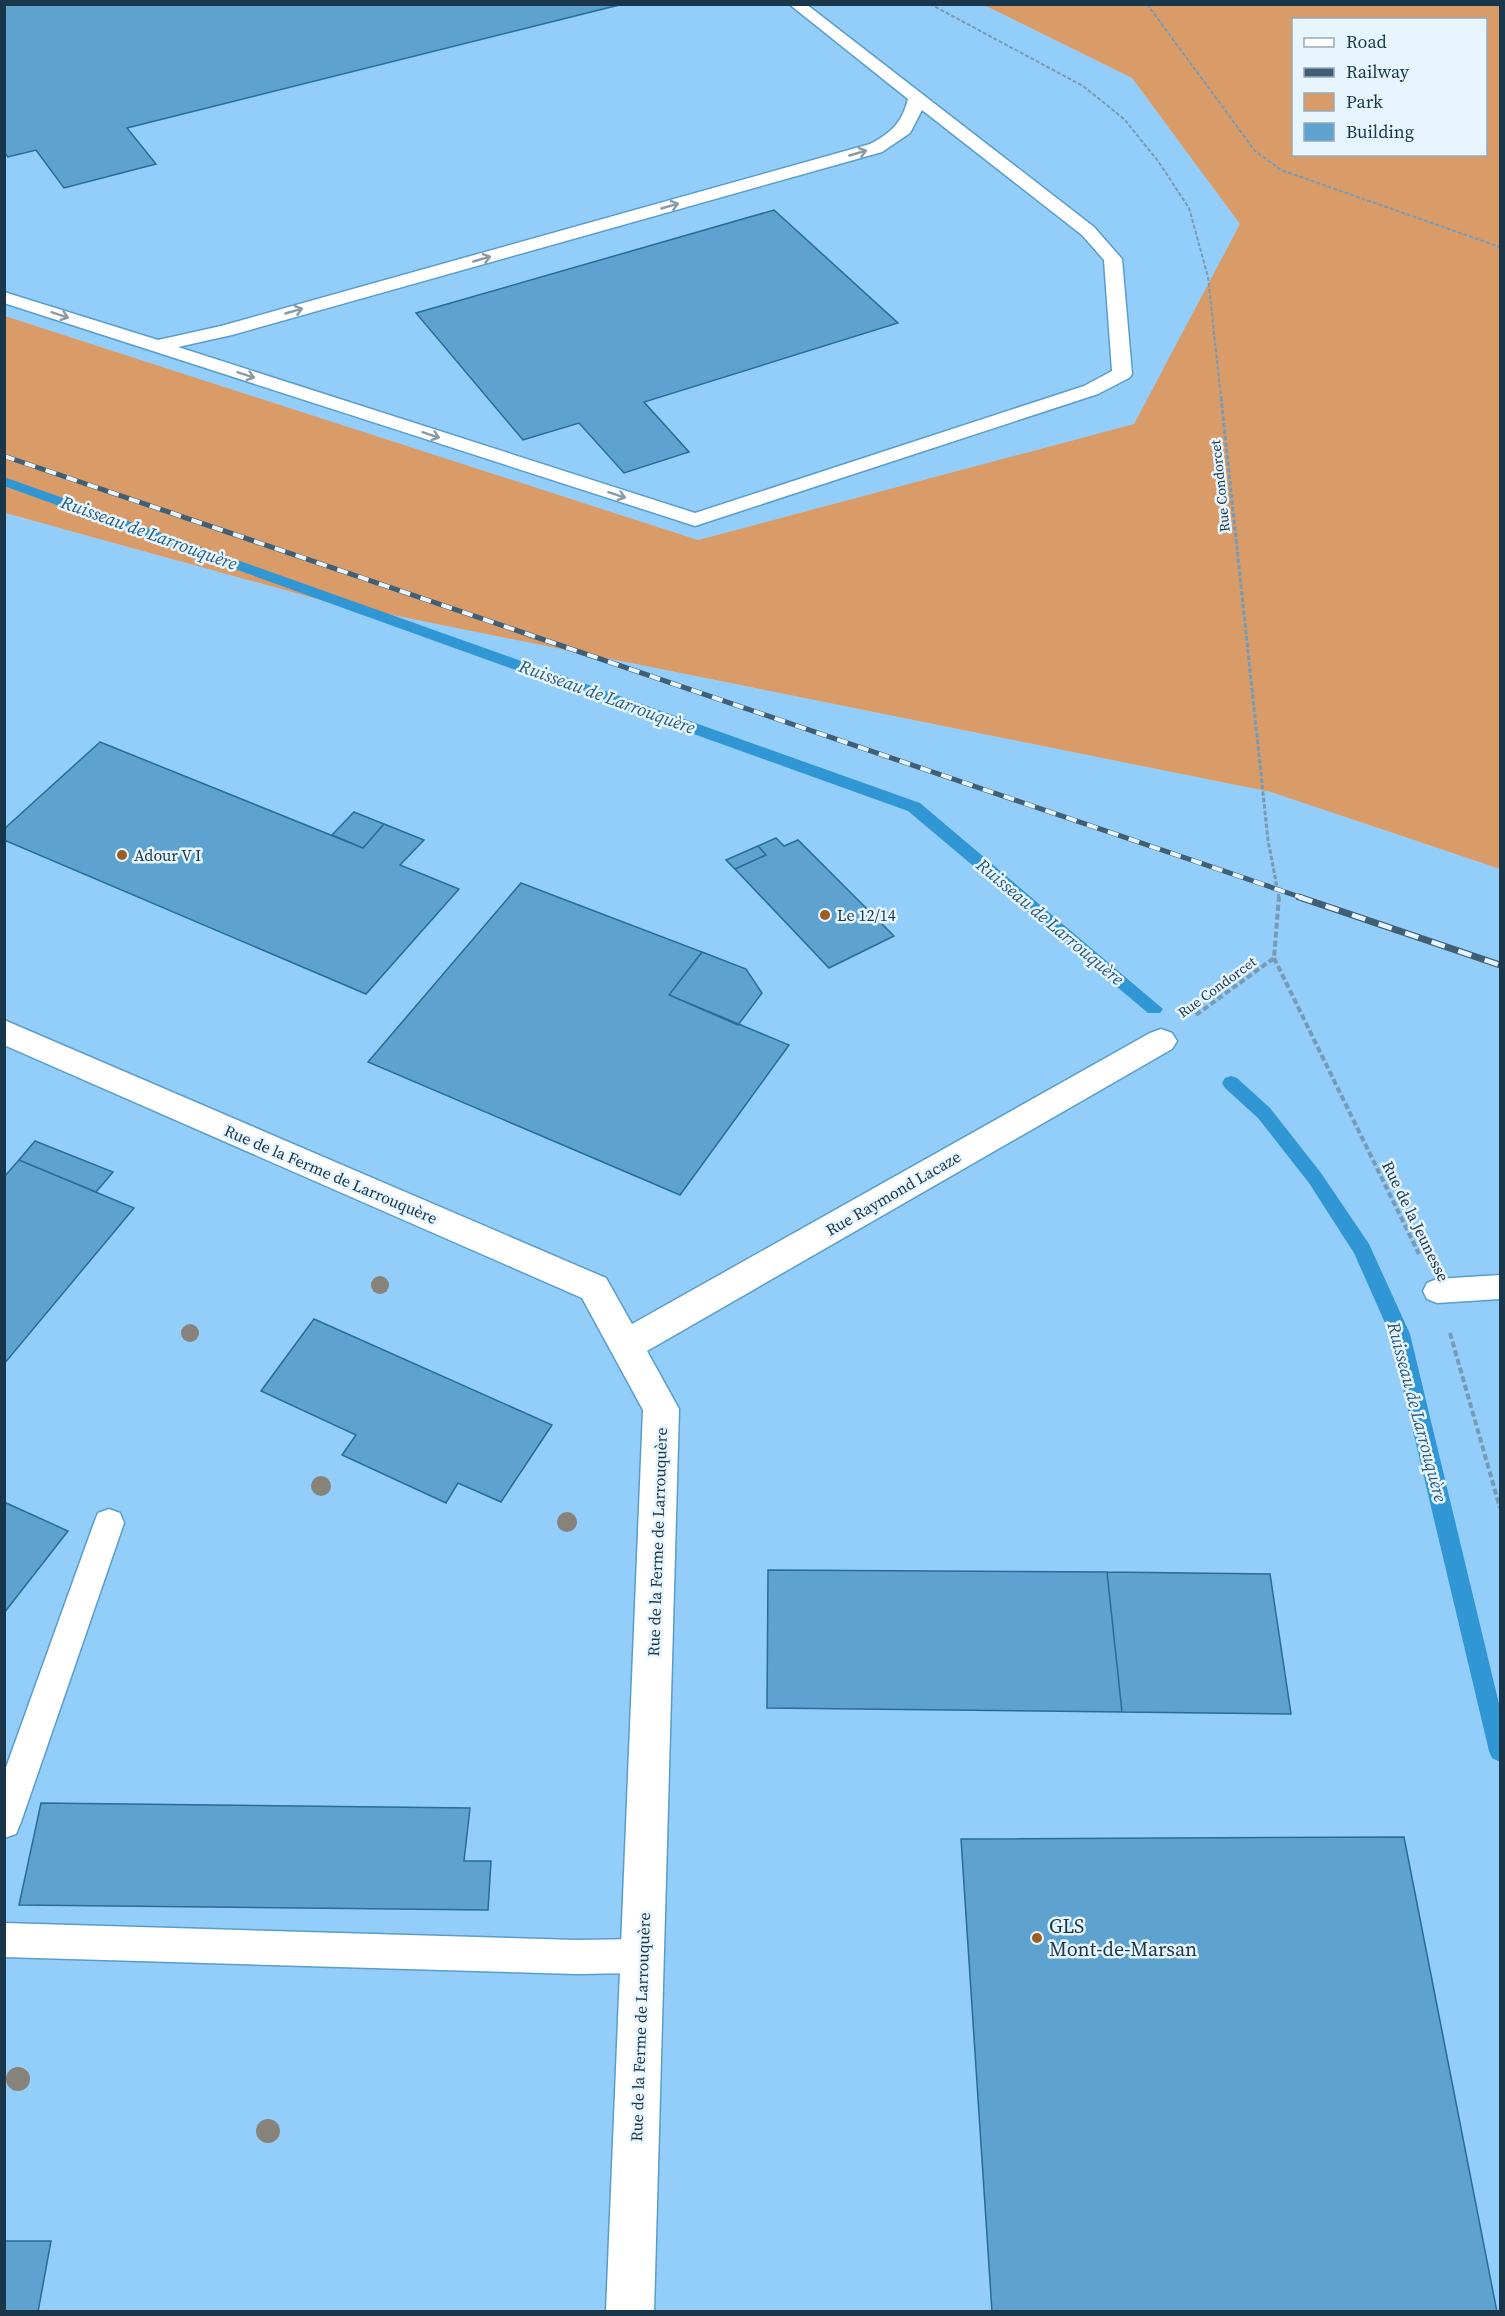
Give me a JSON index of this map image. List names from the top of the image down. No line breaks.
{"streets":{"street":["Rue de la Ferme de Larrouquère","Rue Raymond Lacaze"],"path":["Rue Condorcet","Rue de la Jeunesse"]},"crossings":[["Rue Condorcet","Rue Raymond Lacaze"],["Rue Condorcet","Rue de la Jeunesse"],["Rue de la Ferme de Larrouquère","Rue Raymond Lacaze"]],"water":["Ruisseau de Larrouquère"],"places":["Adour V I","Le 12/14","GLS Mont-de-Marsan"],"legend":["Road","Railway","Park","Building"]}
